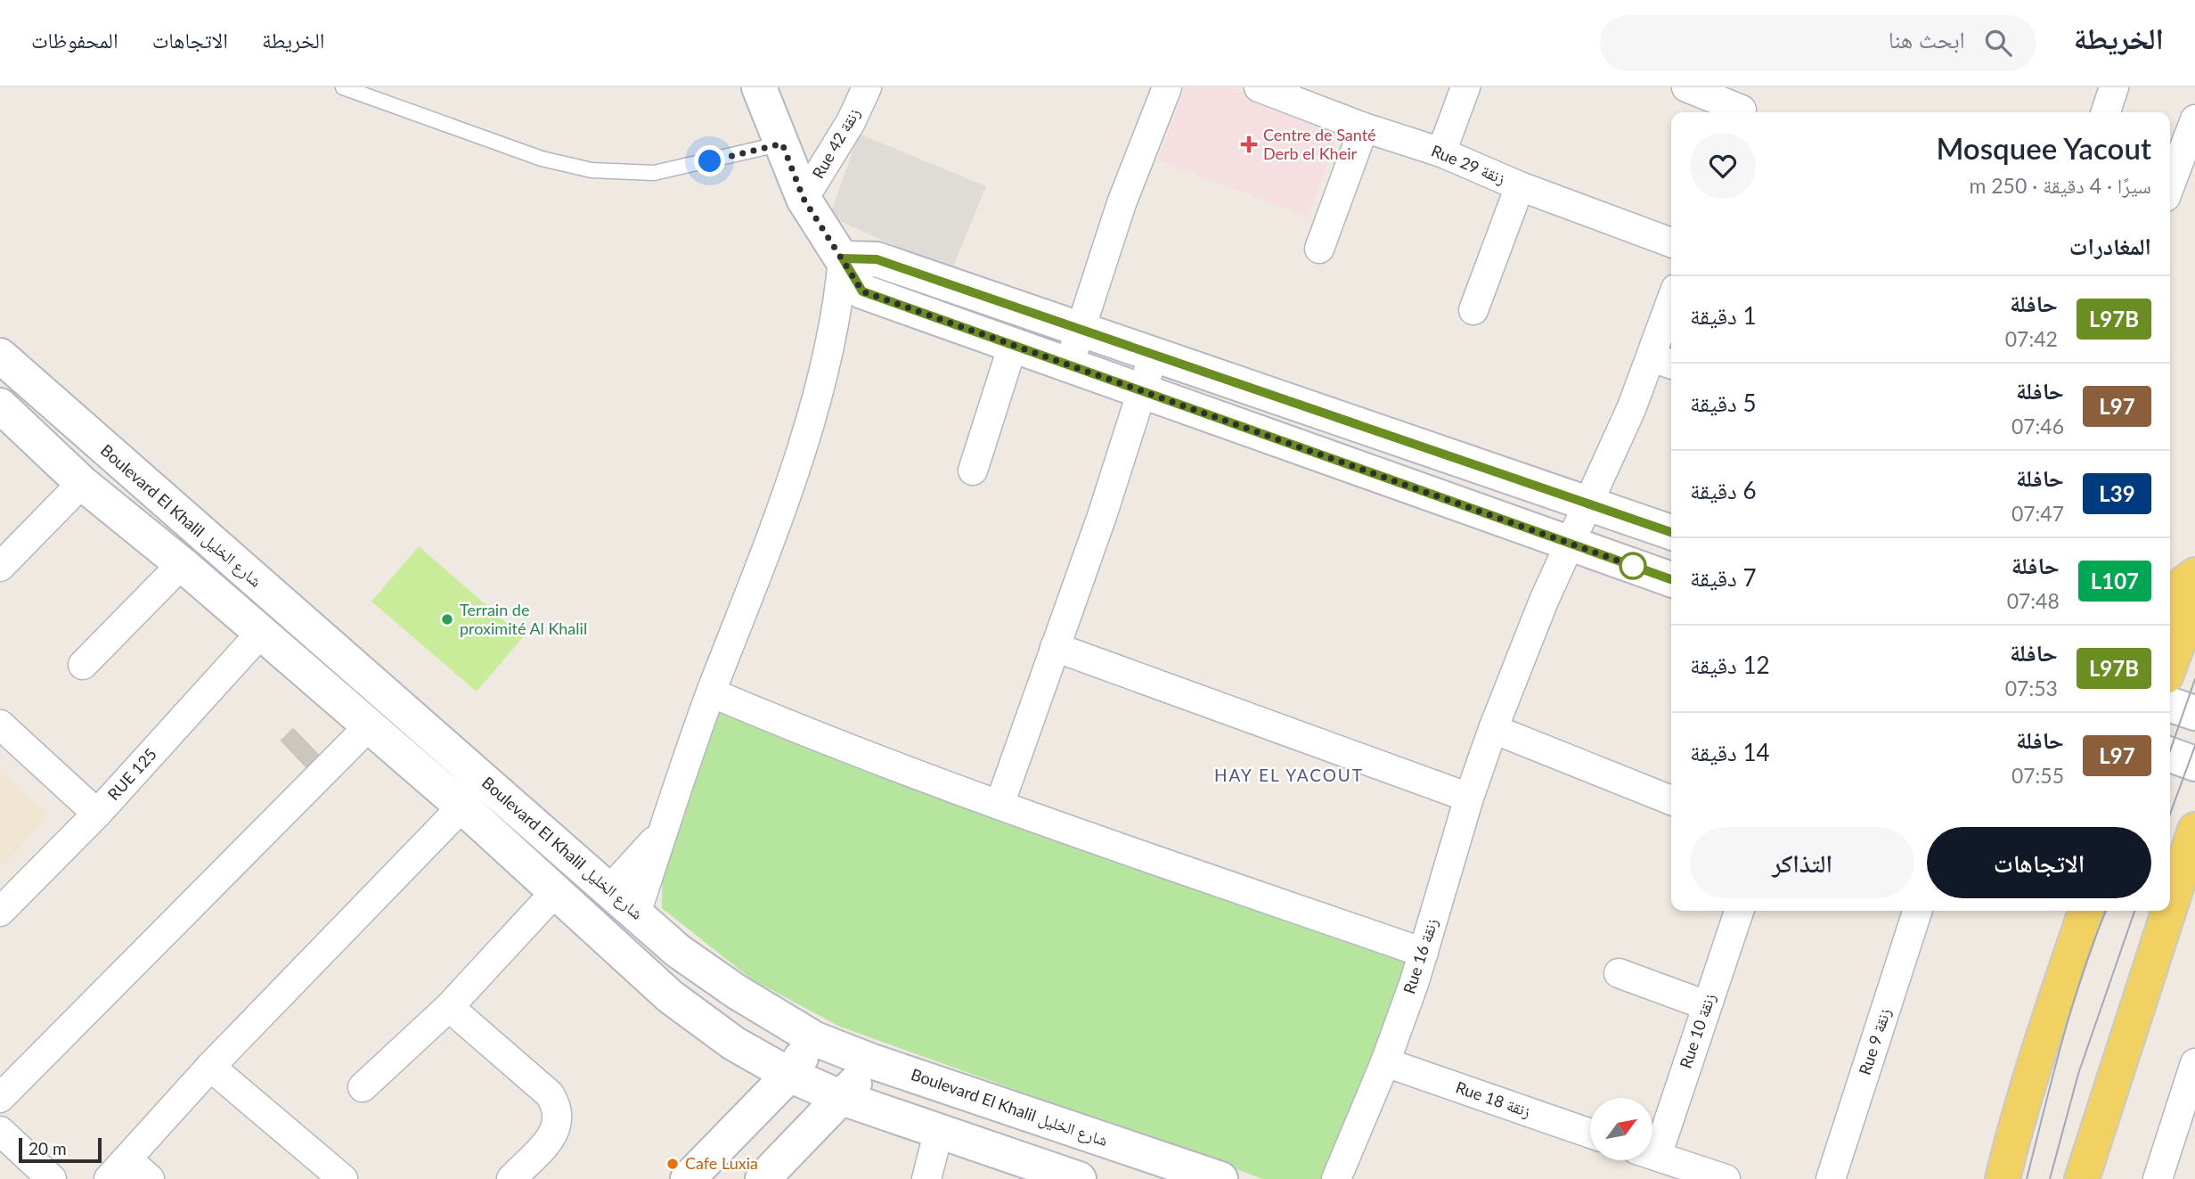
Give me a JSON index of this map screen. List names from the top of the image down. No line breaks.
{"streets":{"street":["Rue 42 زنقة","Rue 29 زنقة","Boulevard El Khalil شارع الخليل","RUE 125","Rue 16 زنقة","Rue 10 زنقة","Rue 9 زنقة","Rue 18 زنقة"]},"crossings":[["Rue 16 زنقة","Rue 18 زنقة"]],"districts":["HAY EL YACOUT"],"places":{"health":["Centre de Santé Derb el Kheir"],"other":["Terrain de proximité Al Khalil","Cafe Luxia"]},"lines":["bus line L97B"],"scale_bar":"20 m","north":"top right","page":{"header":"الخريطة","search":"ابحث هنا","nav":["الخريطة","الاتجاهات","المحفوظات"],"heading":[["Mosquee Yacout","سيرًا · 4 دقيقة · 250 m"],"المغادرات"],"list":[{"mark":"L97B","name":"حافلة","note":"07:42","value":"1 دقيقة"},{"mark":"L97","name":"حافلة","note":"07:46","value":"5 دقيقة"},{"mark":"L39","name":"حافلة","note":"07:47","value":"6 دقيقة"},{"mark":"L107","name":"حافلة","note":"07:48","value":"7 دقيقة"},{"mark":"L97B","name":"حافلة","note":"07:53","value":"12 دقيقة"},{"mark":"L97","name":"حافلة","note":"07:55","value":"14 دقيقة"}],"buttons":["الاتجاهات","التذاكر"],"scale":"20 m"}}
